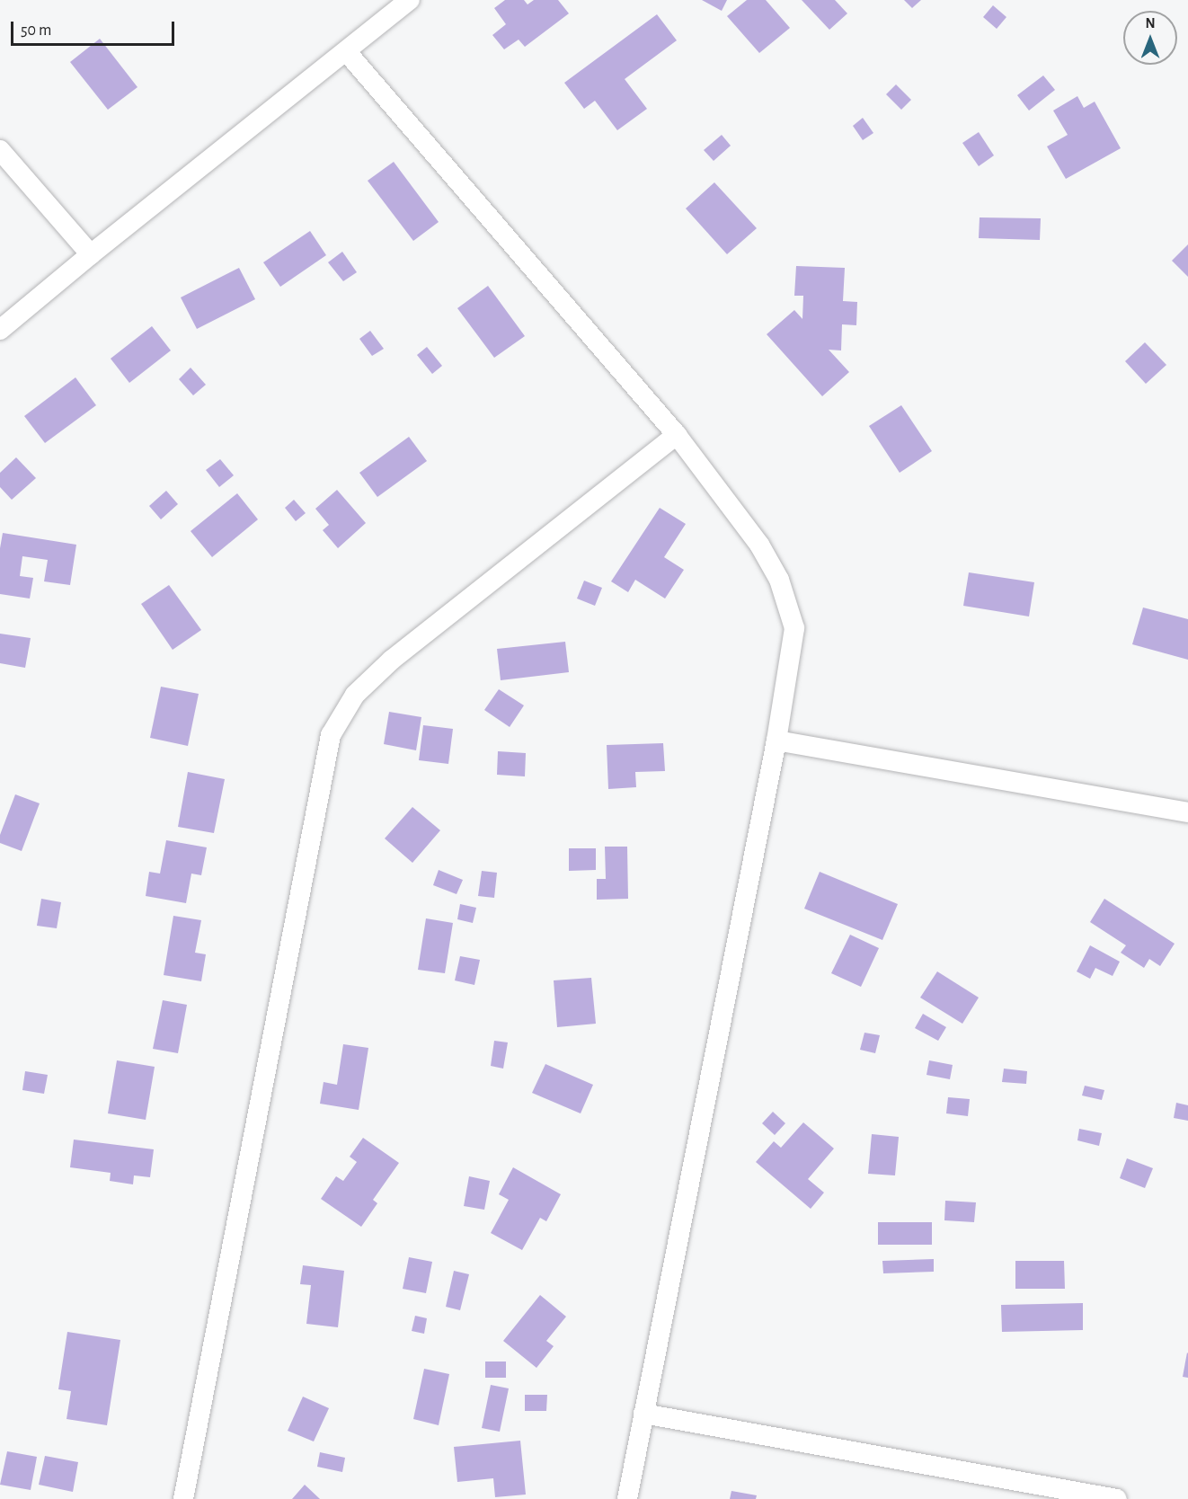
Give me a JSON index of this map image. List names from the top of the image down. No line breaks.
{"scale_bar":"50 m","north":"top"}
